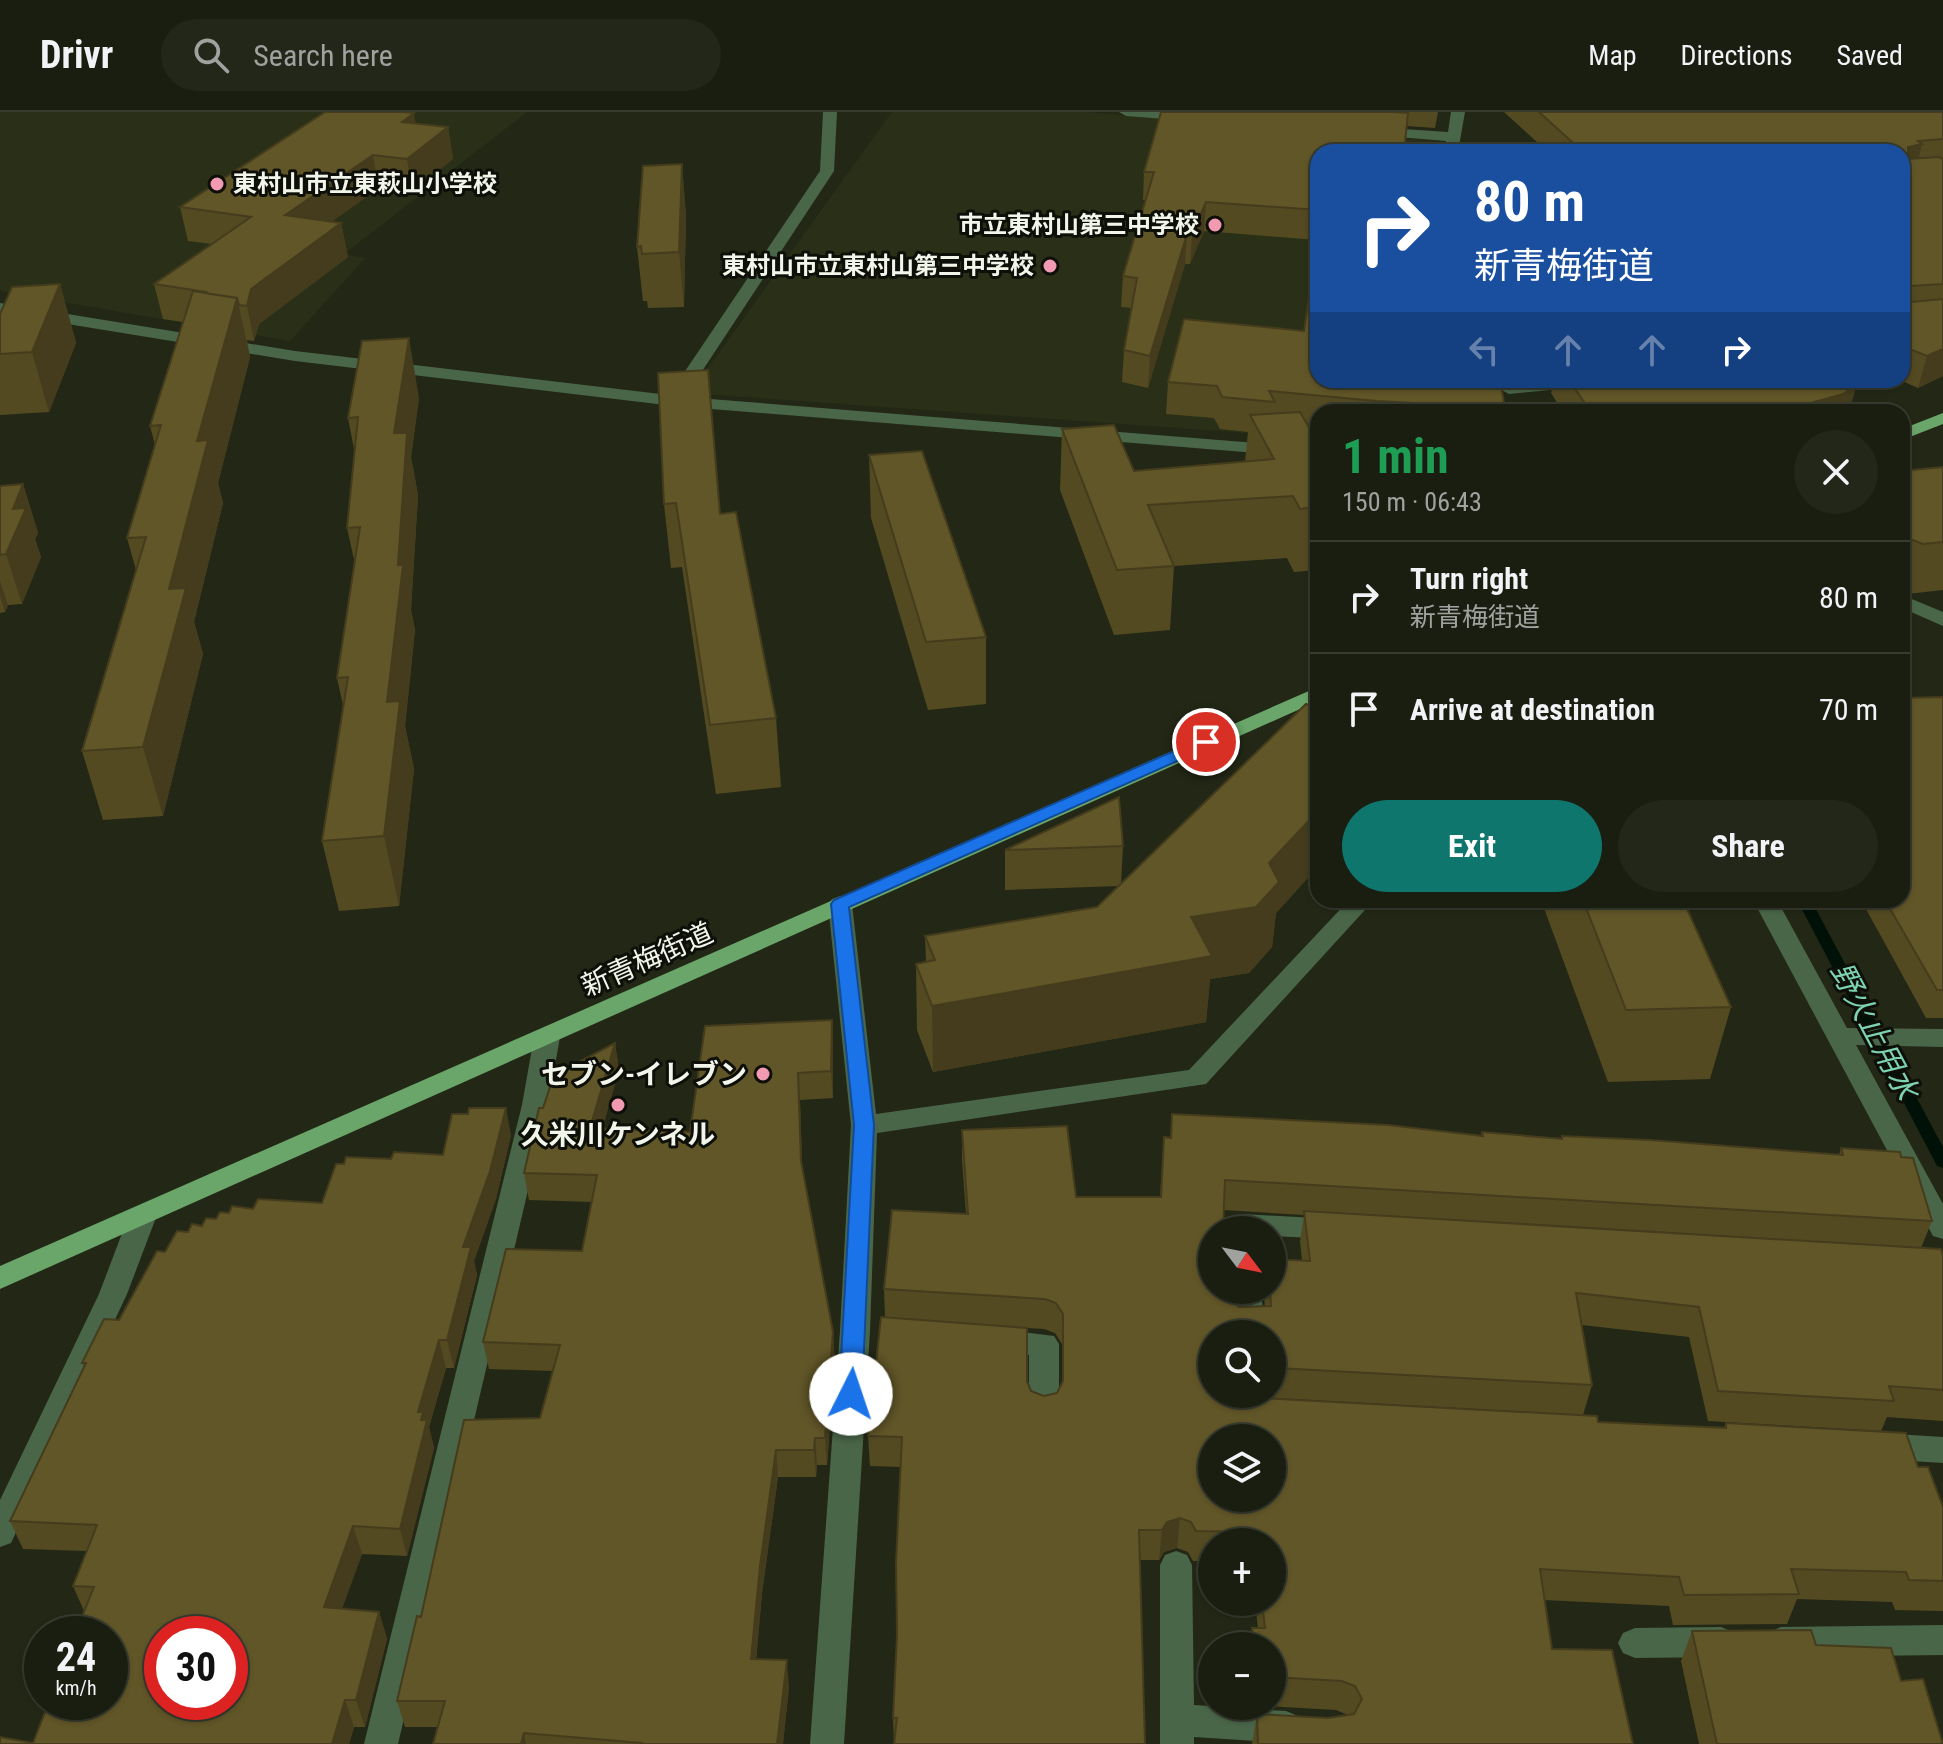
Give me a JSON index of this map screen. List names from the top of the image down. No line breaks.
{"streets":{"main road":["新青梅街道"]},"water":["野火止用水"],"places":["東村山市立東萩山小学校","市立東村山第三中学校","東村山市立東村山第三中学校","セブン-イレブン","久米川ケンネル"],"north":"bottom right","page":{"header":"Drivr","search":"Search here","nav":["Map","Directions","Saved"],"turn":["80 m","新青梅街道"],"heading":["1 min","150 m · 06:43"],"list":[{"name":"Turn right","note":"新青梅街道","value":"80 m"},{"name":"Arrive at destination","value":"70 m"}],"buttons":["Exit","Share"],"map_buttons":["+","−"],"speed":"24 km/h","limit":"30"}}
